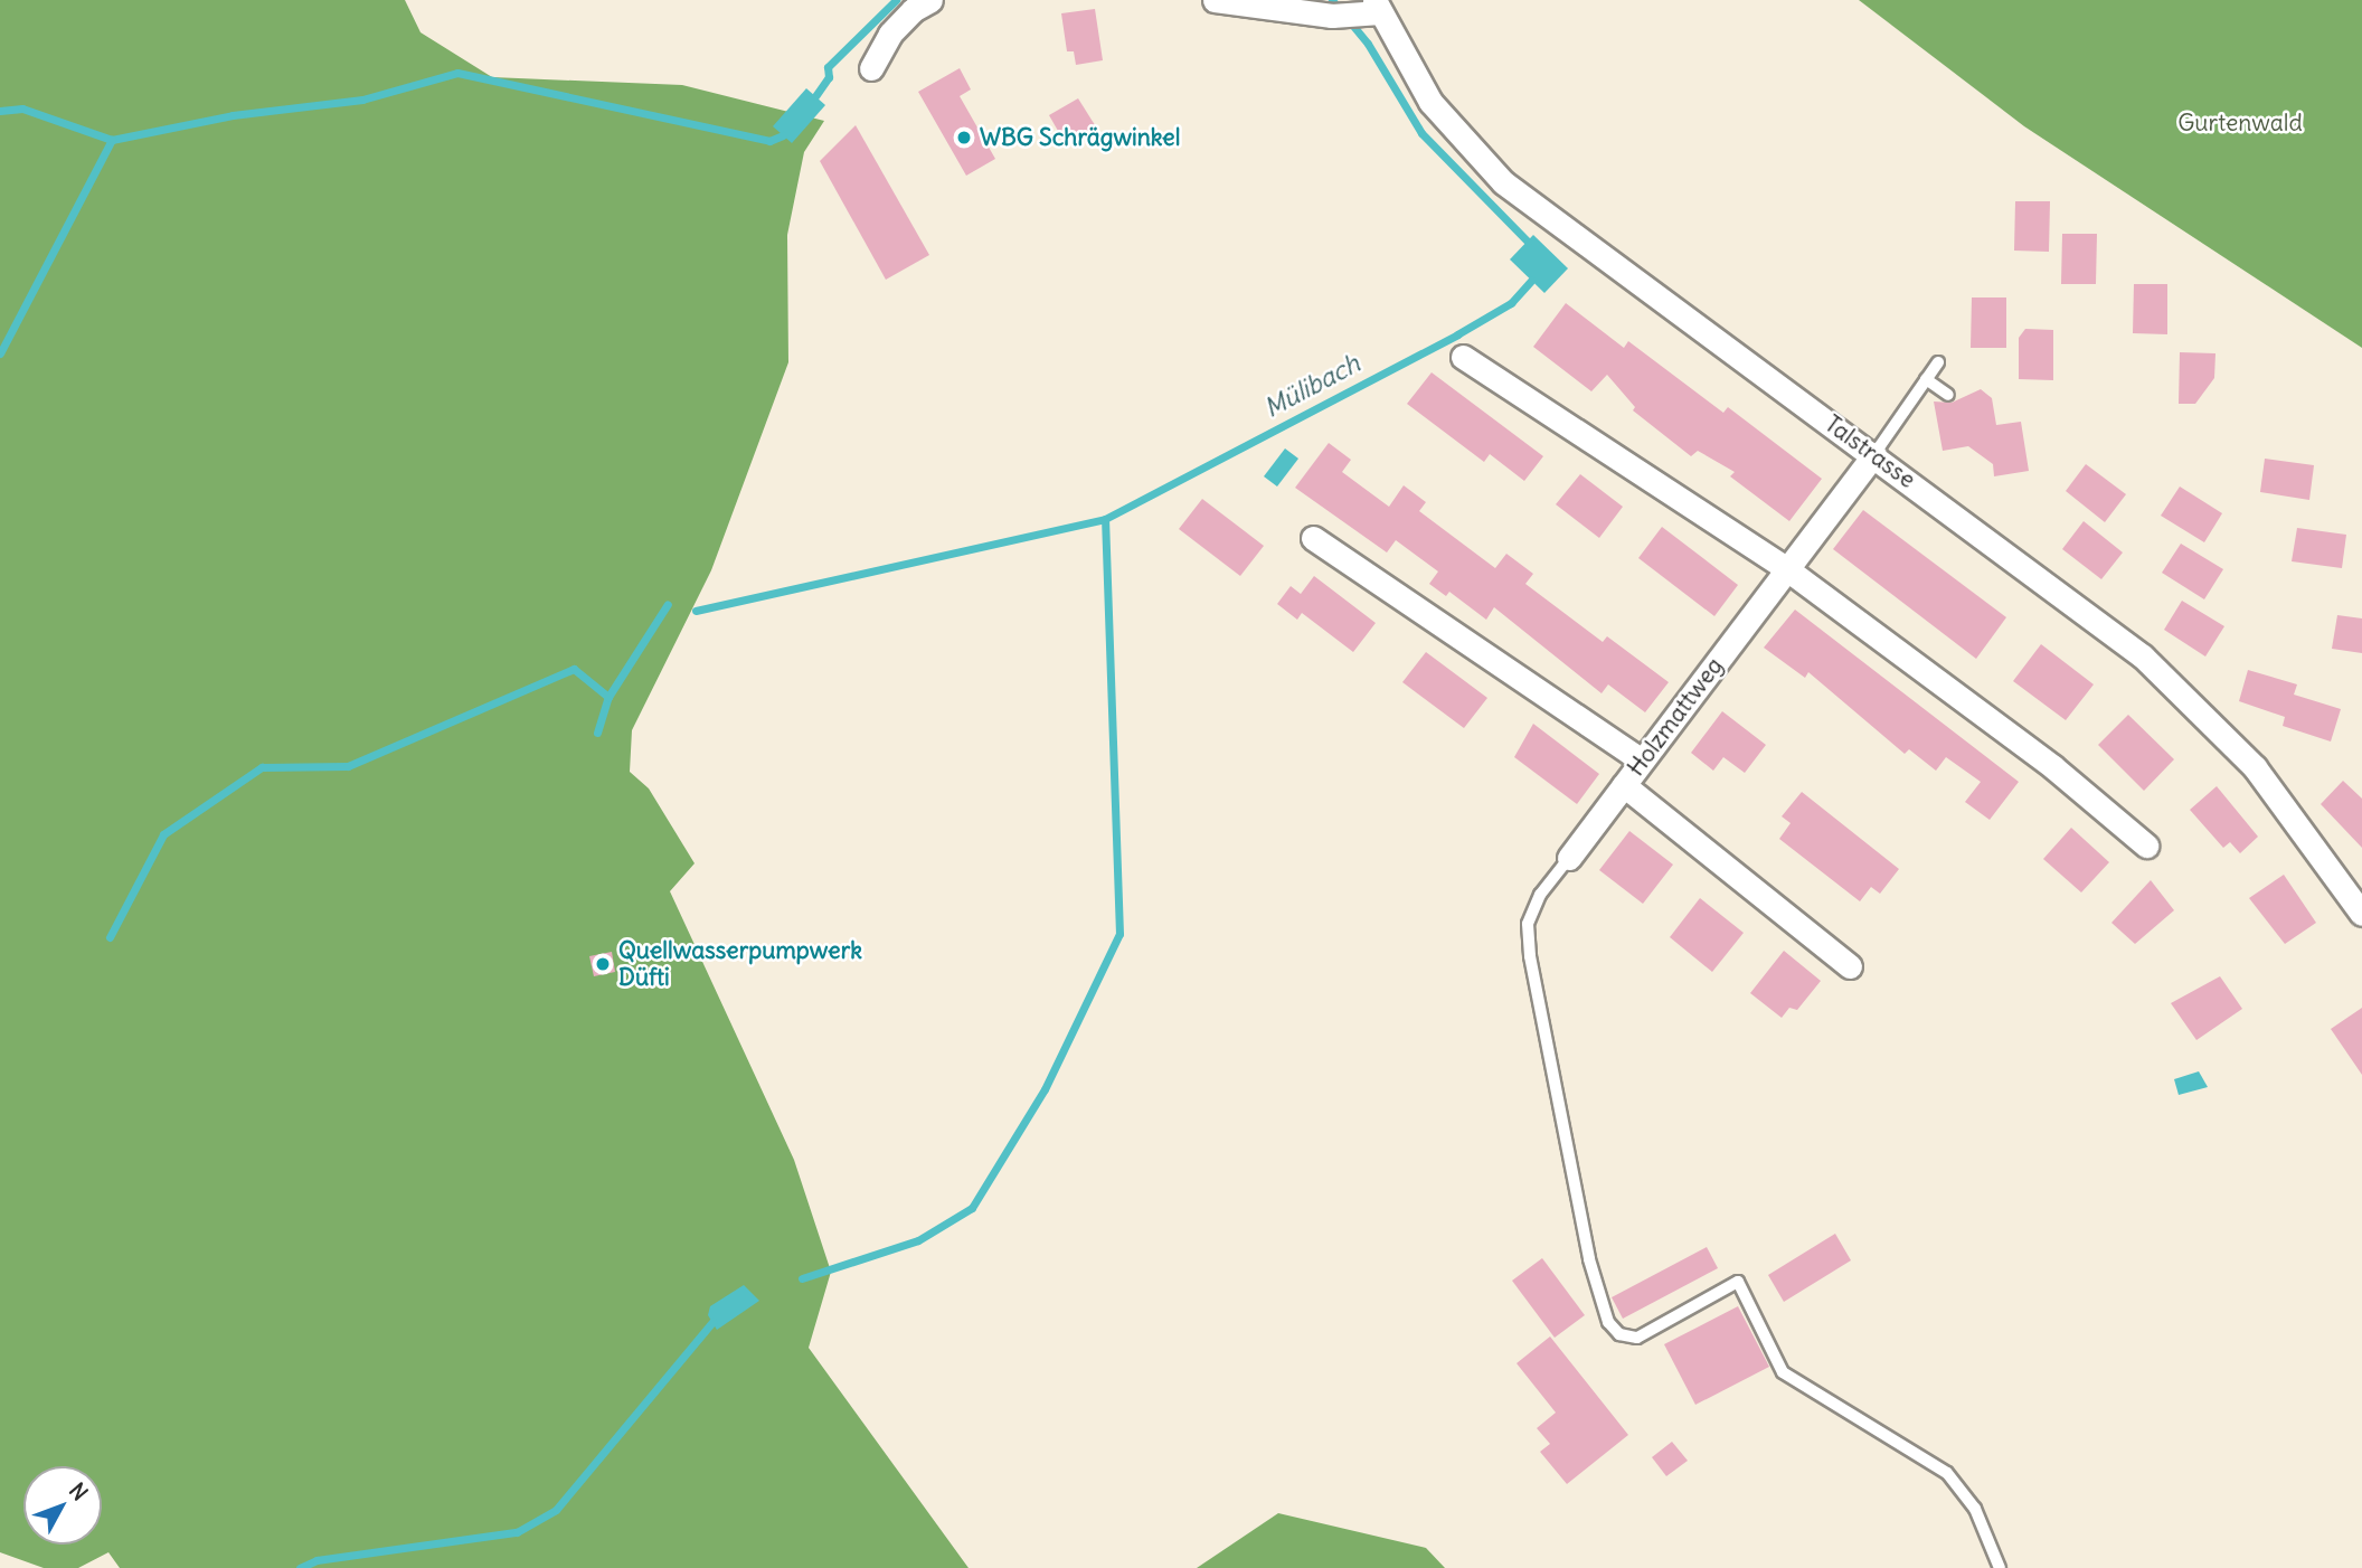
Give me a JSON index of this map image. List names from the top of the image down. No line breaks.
{"streets":{"street":["Talstrasse","Holzmattweg"]},"crossings":[["Talstrasse","Holzmattweg"]],"water":["Mülibach"],"parks":["Gurtenwald"],"places":["WBG Schrägwinkel","Quellwasserpumpwerk Düfti"],"north":"top right"}
